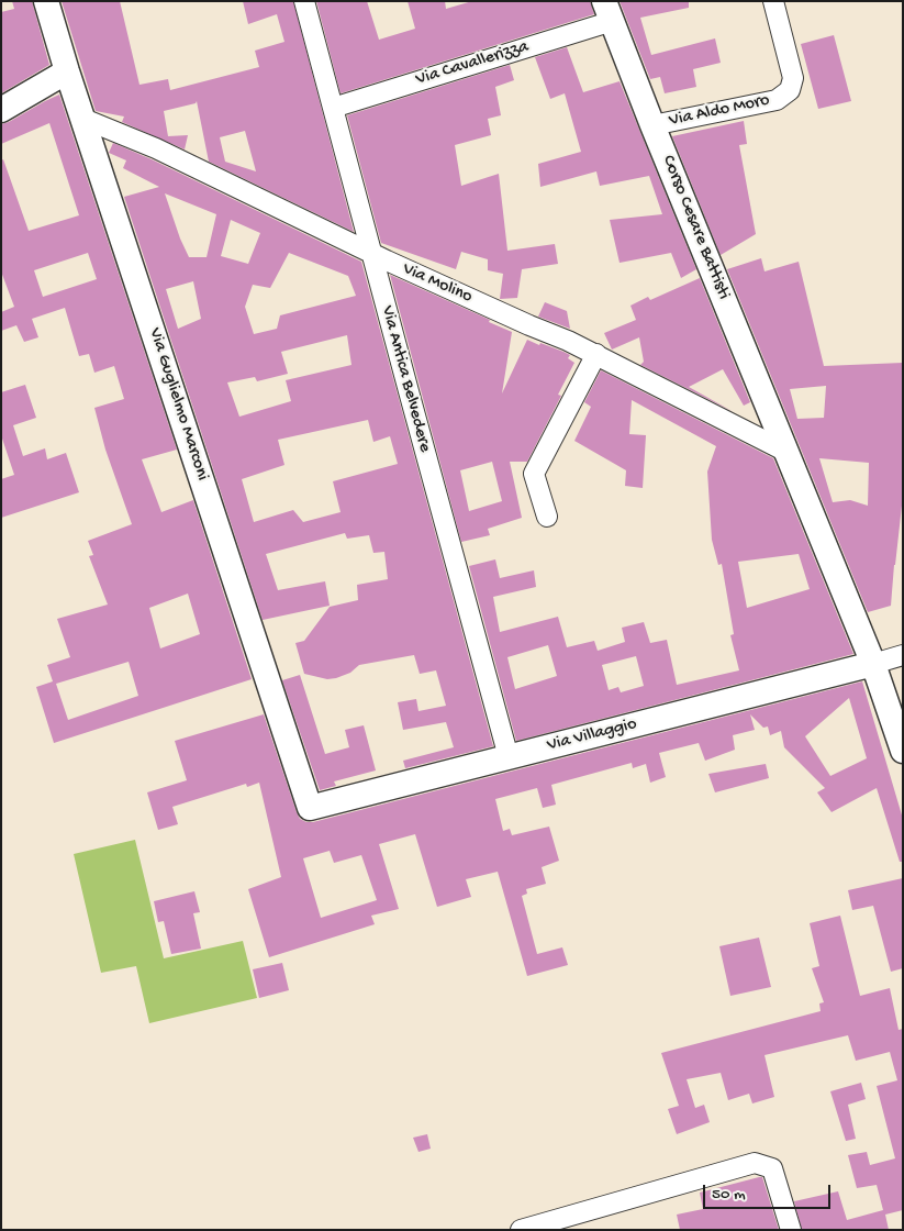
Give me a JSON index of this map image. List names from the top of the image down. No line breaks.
{"streets":{"street":["Via Cavallerizza","Via Aldo Moro","Corso Cesare Battisti","Via Molino","Via Antica Belvedere","Via Guglielmo Marconi","Via Villaggio"]},"crossings":[["Via Cavallerizza","Corso Cesare Battisti"],["Via Cavallerizza","Via Antica Belvedere"],["Via Aldo Moro","Corso Cesare Battisti"],["Corso Cesare Battisti","Via Molino"],["Corso Cesare Battisti","Via Villaggio"],["Via Molino","Via Antica Belvedere"],["Via Molino","Via Guglielmo Marconi"],["Via Antica Belvedere","Via Villaggio"],["Via Guglielmo Marconi","Via Villaggio"]],"scale_bar":"50 m"}
